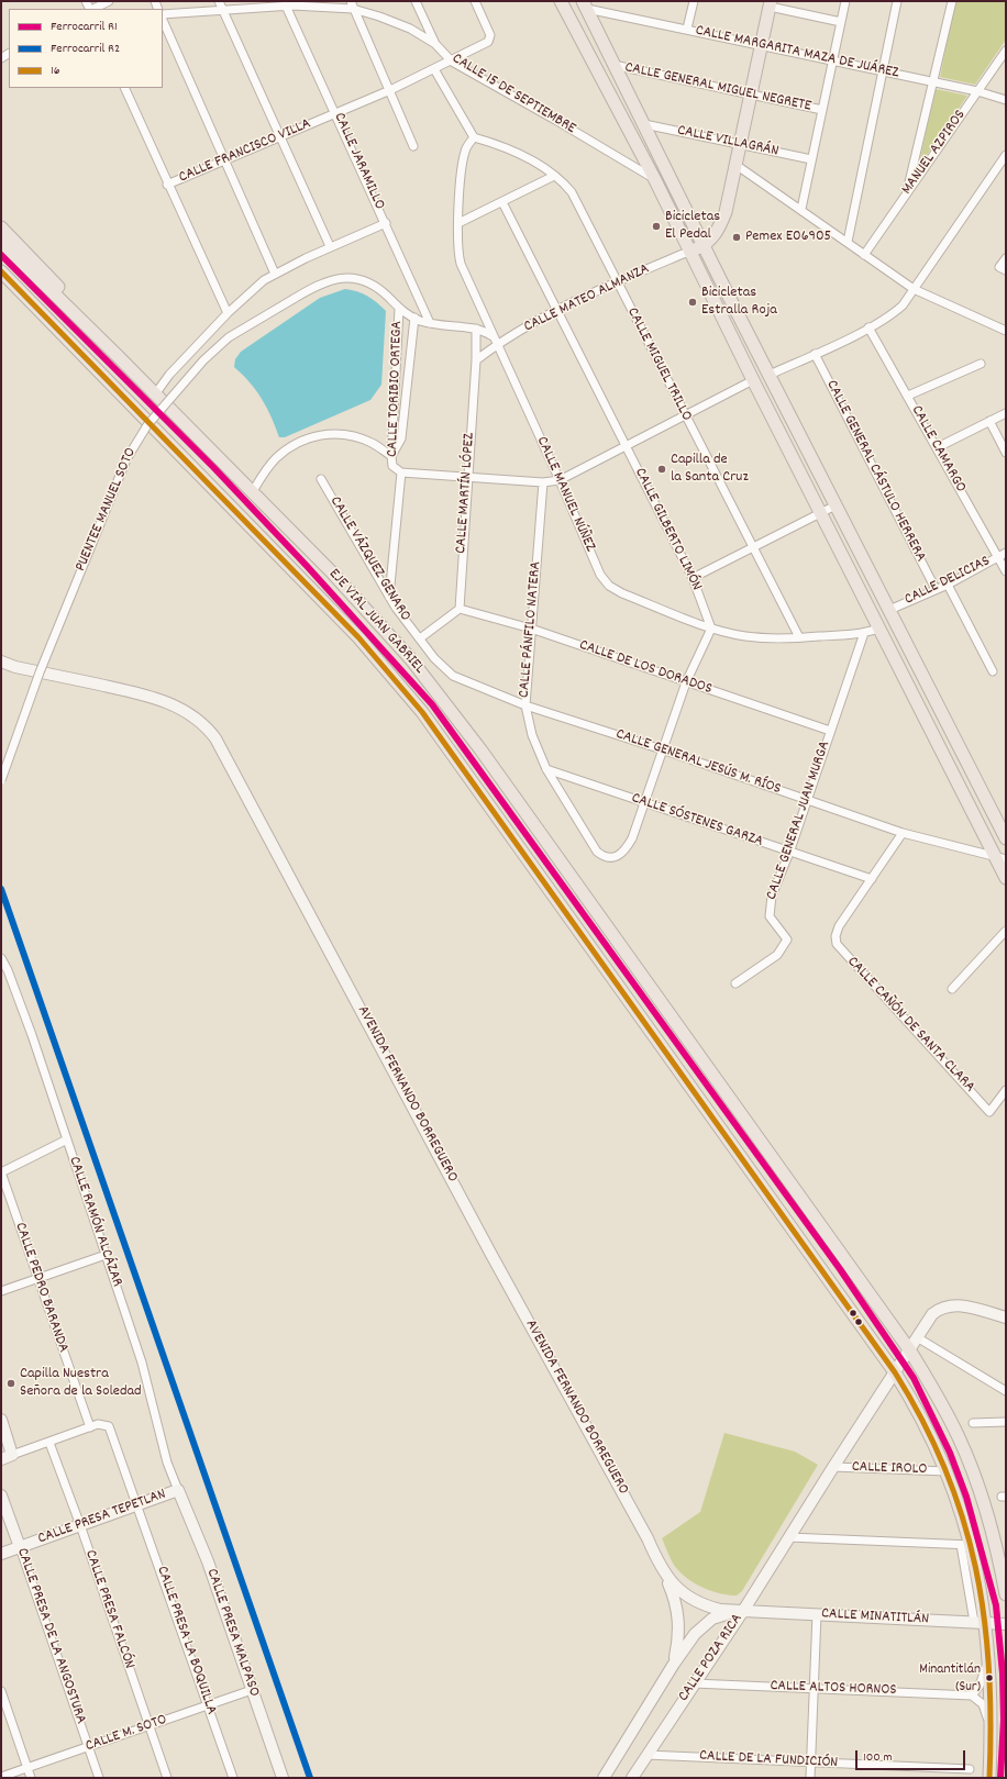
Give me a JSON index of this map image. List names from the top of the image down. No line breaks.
{"streets":{"main road":["CALLE MATEO ALMANZA","EJE VIAL JUAN GABRIEL","AVENIDA FERNANDO BORREGUERO","CALLE PRESA TEPETLAN","CALLE MINATITLÁN","CALLE PRESA MALPASO","CALLE PRESA DE LA ANGOSTURA","CALLE POZA RICA"],"street":["CALLE MARGARITA MAZA DE JUÁREZ","CALLE GENERAL MIGUEL NEGRETE","CALLE 15 DE SEPTIEMBRE","CALLE VILLAGRÁN","CALLE FRANCISCO VILLA","MANUEL AZPIROS","CALLE JARAMILLO","CALLE MIGUEL TRILLO","CALLE TORIBIO ORTEGA","CALLE CAMARGO","CALLE GENERAL CÁSTULO HERRERA","CALLE MARTÍN LÓPEZ","CALLE MANUEL NÚÑEZ","PUENTEE MANUEL SOTO","CALLE GILBERTO LIMÓN","CALLE VÁZQUEZ GENARO","CALLE DELICIAS","CALLE PÁNFILO NATERA","CALLE DE LOS DORADOS","CALLE GENERAL JESÚS M. RÍOS","CALLE SÓSTENES GARZA","CALLE GENERAL JUAN MURGA","CALLE CAÑÓN DE SANTA CLARA","CALLE RAMÓN ALCÁZAR","CALLE PEDRO BARANDA","CALLE IROLO","CALLE PRESA FALCÓN","CALLE PRESA LA BOQUILLA","CALLE ALTOS HORNOS","CALLE M. SOTO","CALLE DE LA FUNDICIÓN"]},"crossings":[["CALLE MARGARITA MAZA DE JUÁREZ","MANUEL AZPIROS"],["CALLE 15 DE SEPTIEMBRE","CALLE FRANCISCO VILLA"],["CALLE 15 DE SEPTIEMBRE","CALLE JARAMILLO"],["CALLE FRANCISCO VILLA","CALLE JARAMILLO"],["CALLE MATEO ALMANZA","CALLE MIGUEL TRILLO"],["CALLE MATEO ALMANZA","CALLE MARTÍN LÓPEZ"],["CALLE MATEO ALMANZA","CALLE MANUEL NÚÑEZ"],["CALLE MATEO ALMANZA","CALLE GILBERTO LIMÓN"],["CALLE MIGUEL TRILLO","CALLE MANUEL NÚÑEZ"],["CALLE TORIBIO ORTEGA","PUENTEE MANUEL SOTO"],["CALLE TORIBIO ORTEGA","CALLE VÁZQUEZ GENARO"],["CALLE CAMARGO","CALLE DELICIAS"],["CALLE GENERAL CÁSTULO HERRERA","CALLE DELICIAS"],["CALLE MARTÍN LÓPEZ","CALLE DE LOS DORADOS"],["CALLE MANUEL NÚÑEZ","CALLE GILBERTO LIMÓN"],["CALLE MANUEL NÚÑEZ","CALLE GENERAL JUAN MURGA"],["CALLE VÁZQUEZ GENARO","CALLE GENERAL JESÚS M. RÍOS"],["EJE VIAL JUAN GABRIEL","CALLE IROLO"],["EJE VIAL JUAN GABRIEL","CALLE MINATITLÁN"],["EJE VIAL JUAN GABRIEL","CALLE POZA RICA"],["CALLE PÁNFILO NATERA","CALLE DE LOS DORADOS"],["CALLE PÁNFILO NATERA","CALLE GENERAL JESÚS M. RÍOS"],["CALLE PÁNFILO NATERA","CALLE SÓSTENES GARZA"],["CALLE DE LOS DORADOS","CALLE GENERAL JUAN MURGA"],["CALLE GENERAL JESÚS M. RÍOS","CALLE GENERAL JUAN MURGA"],["CALLE SÓSTENES GARZA","CALLE GENERAL JUAN MURGA"],["CALLE SÓSTENES GARZA","CALLE CAÑÓN DE SANTA CLARA"],["AVENIDA FERNANDO BORREGUERO","CALLE MINATITLÁN"],["AVENIDA FERNANDO BORREGUERO","CALLE POZA RICA"],["CALLE RAMÓN ALCÁZAR","CALLE PRESA TEPETLAN"],["CALLE RAMÓN ALCÁZAR","CALLE PRESA MALPASO"],["CALLE PEDRO BARANDA","CALLE PRESA LA BOQUILLA"],["CALLE IROLO","CALLE POZA RICA"],["CALLE PRESA TEPETLAN","CALLE PRESA FALCÓN"],["CALLE PRESA TEPETLAN","CALLE PRESA MALPASO"],["CALLE PRESA TEPETLAN","CALLE PRESA DE LA ANGOSTURA"],["CALLE PRESA TEPETLAN","CALLE PRESA LA BOQUILLA"],["CALLE PRESA FALCÓN","CALLE M. SOTO"],["CALLE MINATITLÁN","CALLE POZA RICA"],["CALLE PRESA MALPASO","CALLE M. SOTO"],["CALLE PRESA DE LA ANGOSTURA","CALLE M. SOTO"],["CALLE PRESA LA BOQUILLA","CALLE M. SOTO"],["CALLE POZA RICA","CALLE ALTOS HORNOS"],["CALLE POZA RICA","CALLE DE LA FUNDICIÓN"]],"places":["Bicicletas El Pedal","Pemex E06905","Bicicletas Estralla Roja","Capilla de la Santa Cruz","Capilla Nuestra Señora de la Soledad","Minantitlán (Sur)"],"lines":["rail line R1","transit line 16","rail line R2"],"legend":["Ferrocarril R1","Ferrocarril R2","16"],"scale_bar":"100 m"}
